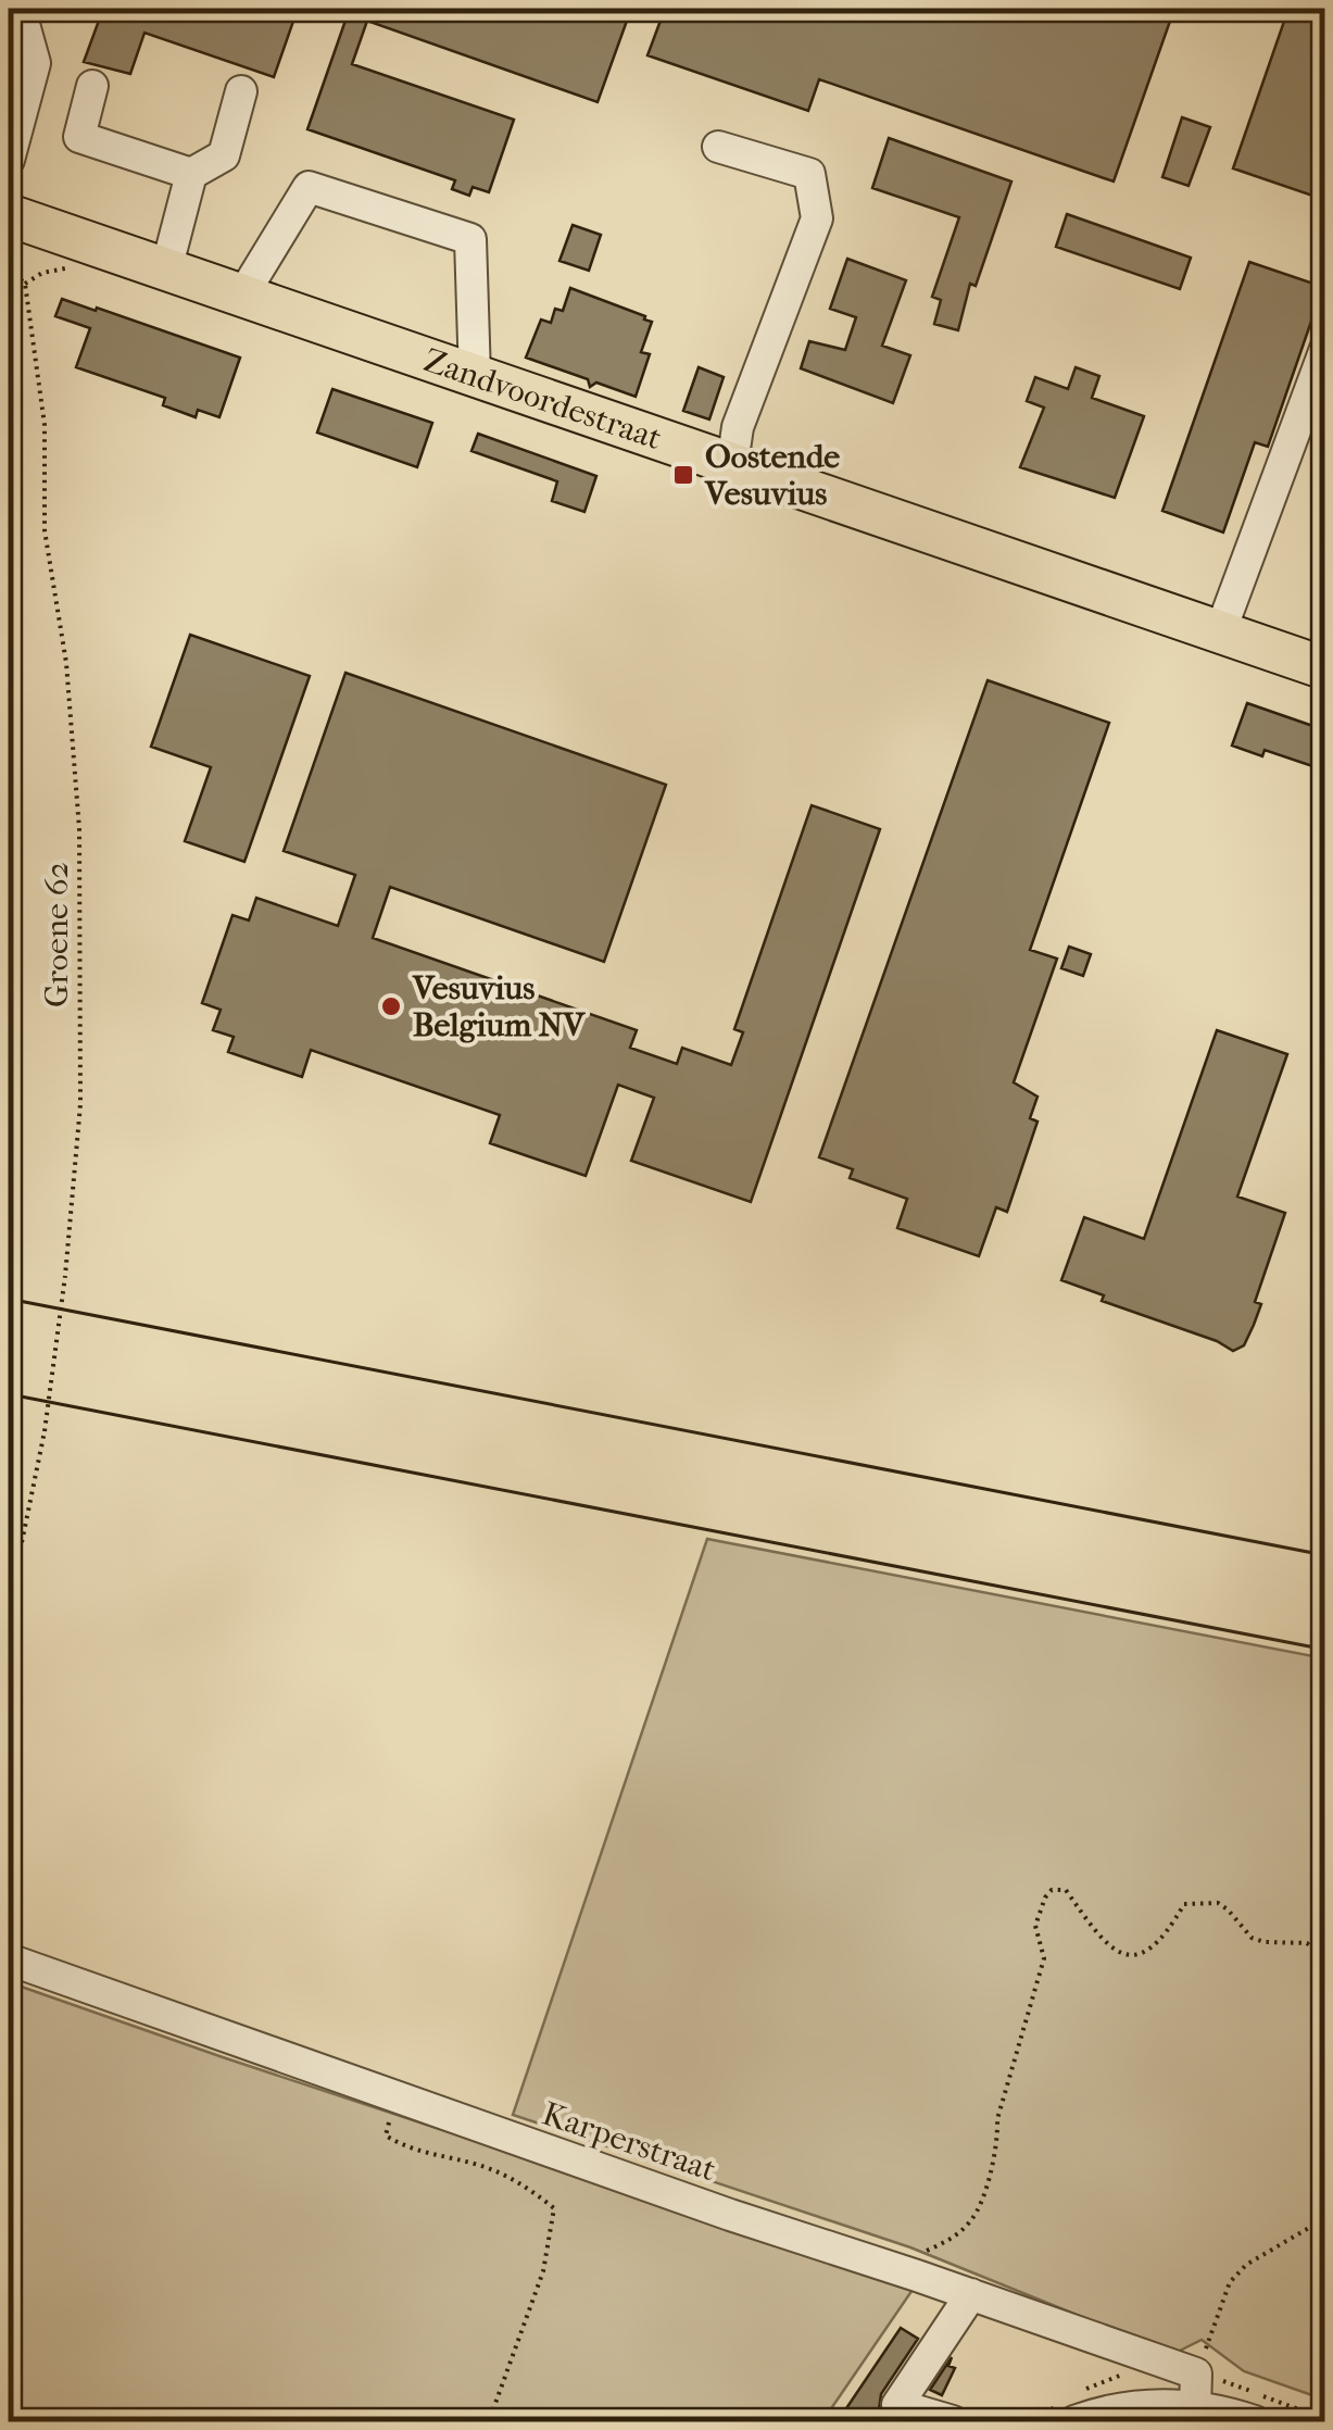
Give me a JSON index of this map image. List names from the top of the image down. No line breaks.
{"streets":{"main road":["Zandvoordestraat"],"street":["Karperstraat"],"path":["Groene 62"]},"places":{"transit":["Oostende Vesuvius"],"other":["Vesuvius Belgium NV"]}}
